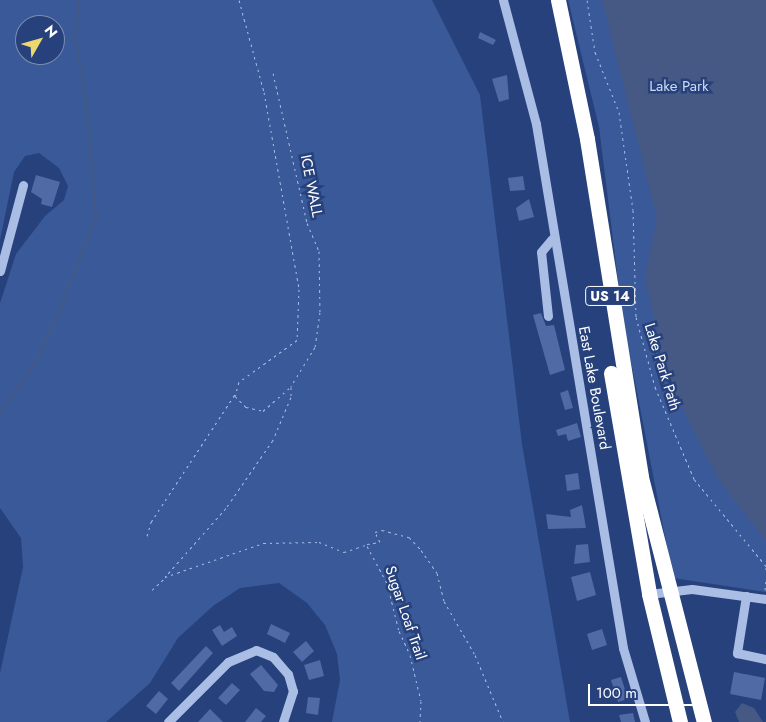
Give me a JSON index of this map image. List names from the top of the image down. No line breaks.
{"streets":{"highway":["US 14"],"street":["East Lake Boulevard"],"path":["ICE WALL","Lake Park Path","Sugar Loaf Trail"]},"parks":["Lake Park"],"scale_bar":"100 m","north":"top right"}
